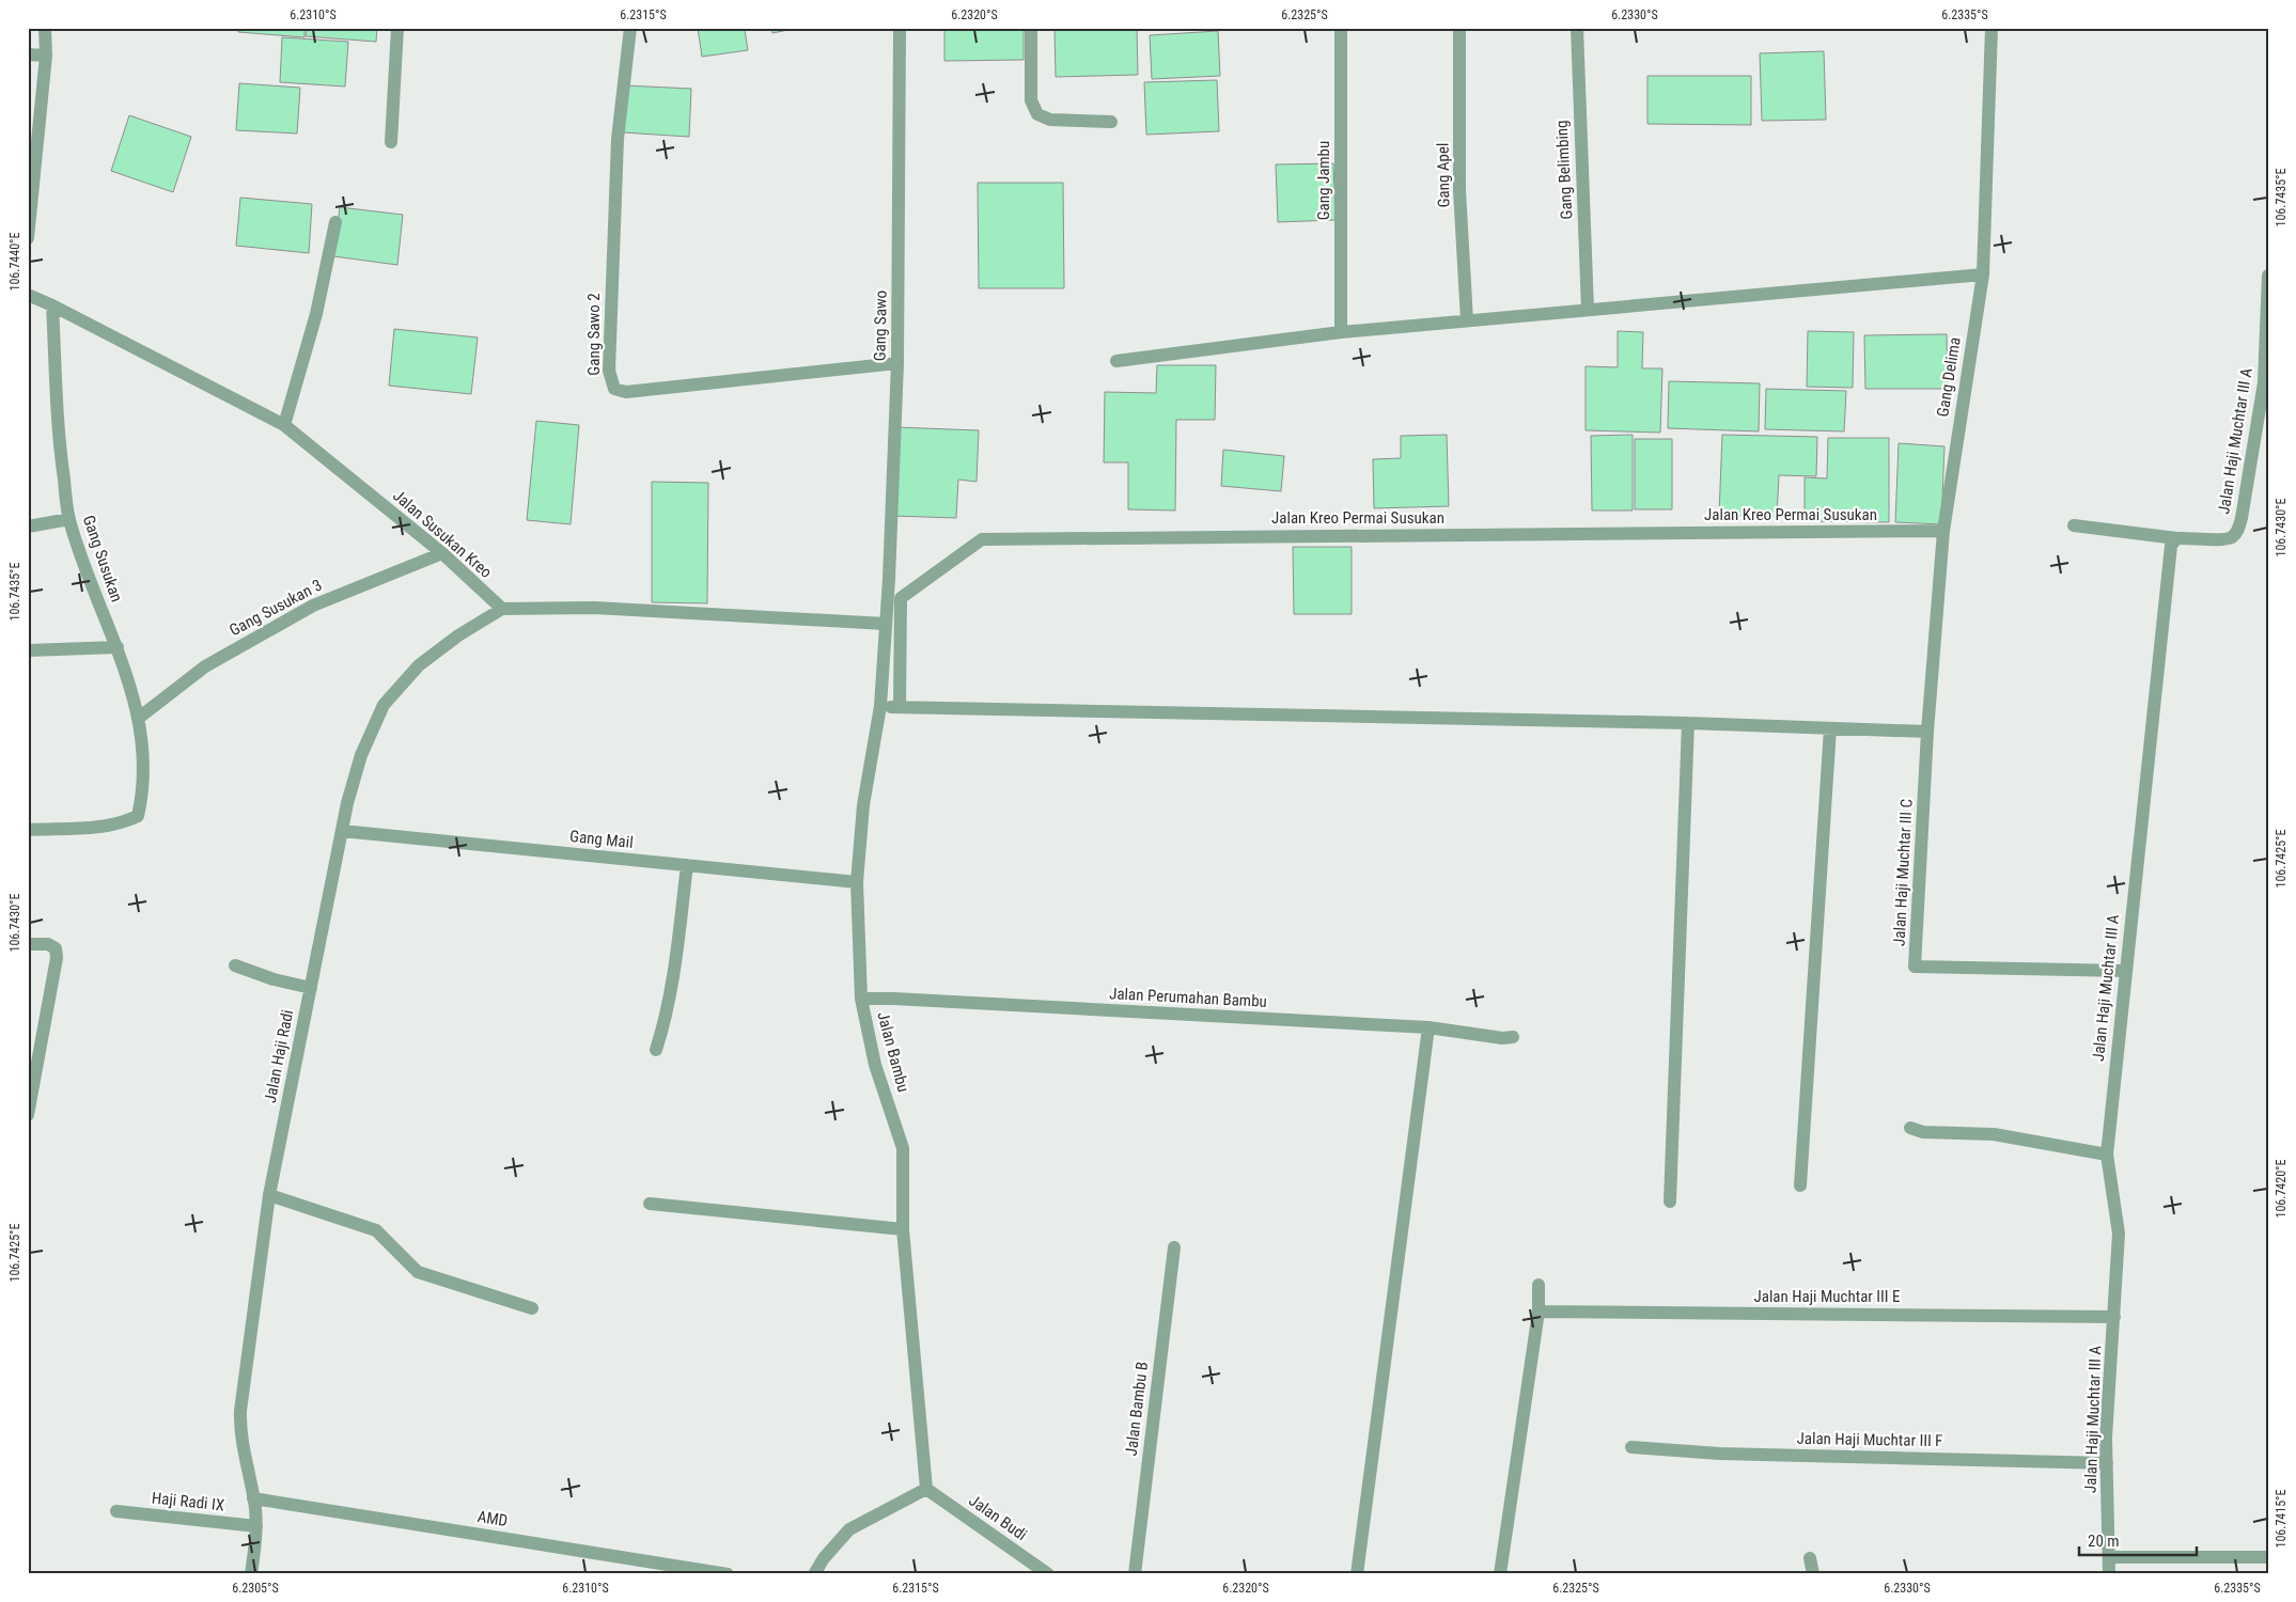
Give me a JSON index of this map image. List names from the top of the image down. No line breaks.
{"streets":{"street":["Gang Belimbing","Gang Apel","Gang Jambu","Gang Sawo","Gang Sawo 2","Gang Delima","Jalan Haji Muchtar III A","Jalan Kreo Permai Susukan","Jalan Susukan Kreo","Gang Susukan","Gang Susukan 3","Gang Mail","Jalan Haji Muchtar III C","Jalan Perumahan Bambu","Jalan Bambu","Jalan Haji Radi","Jalan Haji Muchtar III E","Jalan Bambu B","Jalan Haji Muchtar III F","Haji Radi IX","Jalan Budi","AMD"]},"crossings":[["Gang Sawo","Gang Sawo 2"],["Gang Sawo","Jalan Bambu"],["Gang Delima","Jalan Kreo Permai Susukan"],["Gang Delima","Jalan Haji Muchtar III C"],["Jalan Haji Muchtar III A","Jalan Haji Muchtar III C"],["Jalan Haji Muchtar III A","Jalan Haji Muchtar III E"],["Jalan Haji Muchtar III A","Jalan Haji Muchtar III F"],["Jalan Susukan Kreo","Gang Susukan"],["Jalan Susukan Kreo","Gang Susukan 3"],["Jalan Susukan Kreo","Jalan Haji Radi"],["Gang Susukan","Gang Susukan 3"],["Gang Mail","Jalan Bambu"],["Gang Mail","Jalan Haji Radi"],["Jalan Perumahan Bambu","Jalan Bambu"],["Jalan Bambu","Jalan Budi"],["Jalan Haji Radi","Haji Radi IX"],["Jalan Haji Radi","AMD"]],"scale_bar":"20 m","coordinates":["6.2310°S","6.2315°S","6.2320°S","6.2325°S","6.2330°S","6.2335°S","106.7435°E","106.7440°E","106.7430°E","106.7425°E","106.7420°E","106.7415°E","6.2305°S"]}
